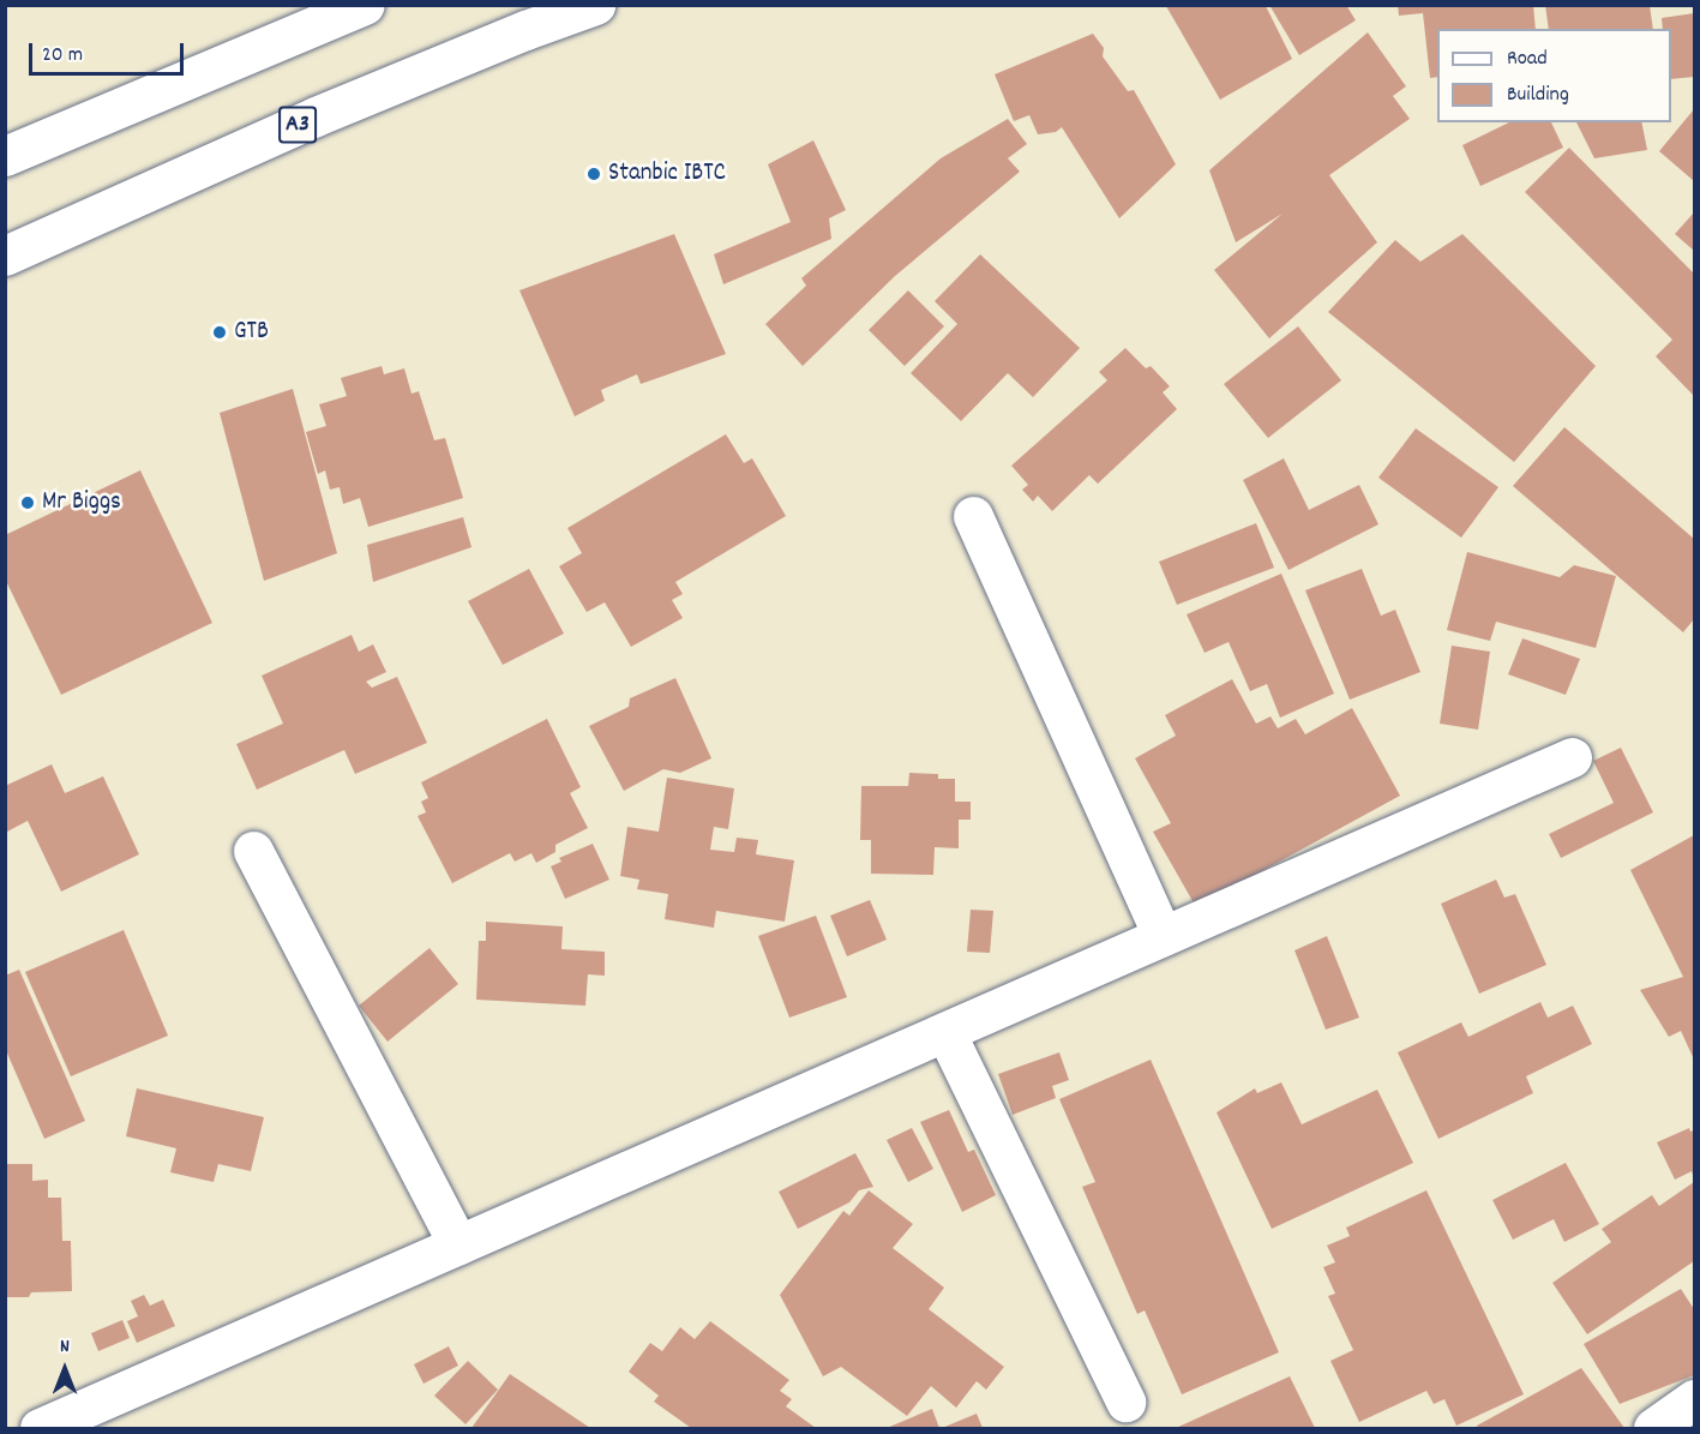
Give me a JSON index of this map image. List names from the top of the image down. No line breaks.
{"streets":{"main road":["A3"]},"places":["Stanbic IBTC","GTB","Mr Biggs"],"legend":["Road","Building"],"scale_bar":"20 m","north":"top"}
